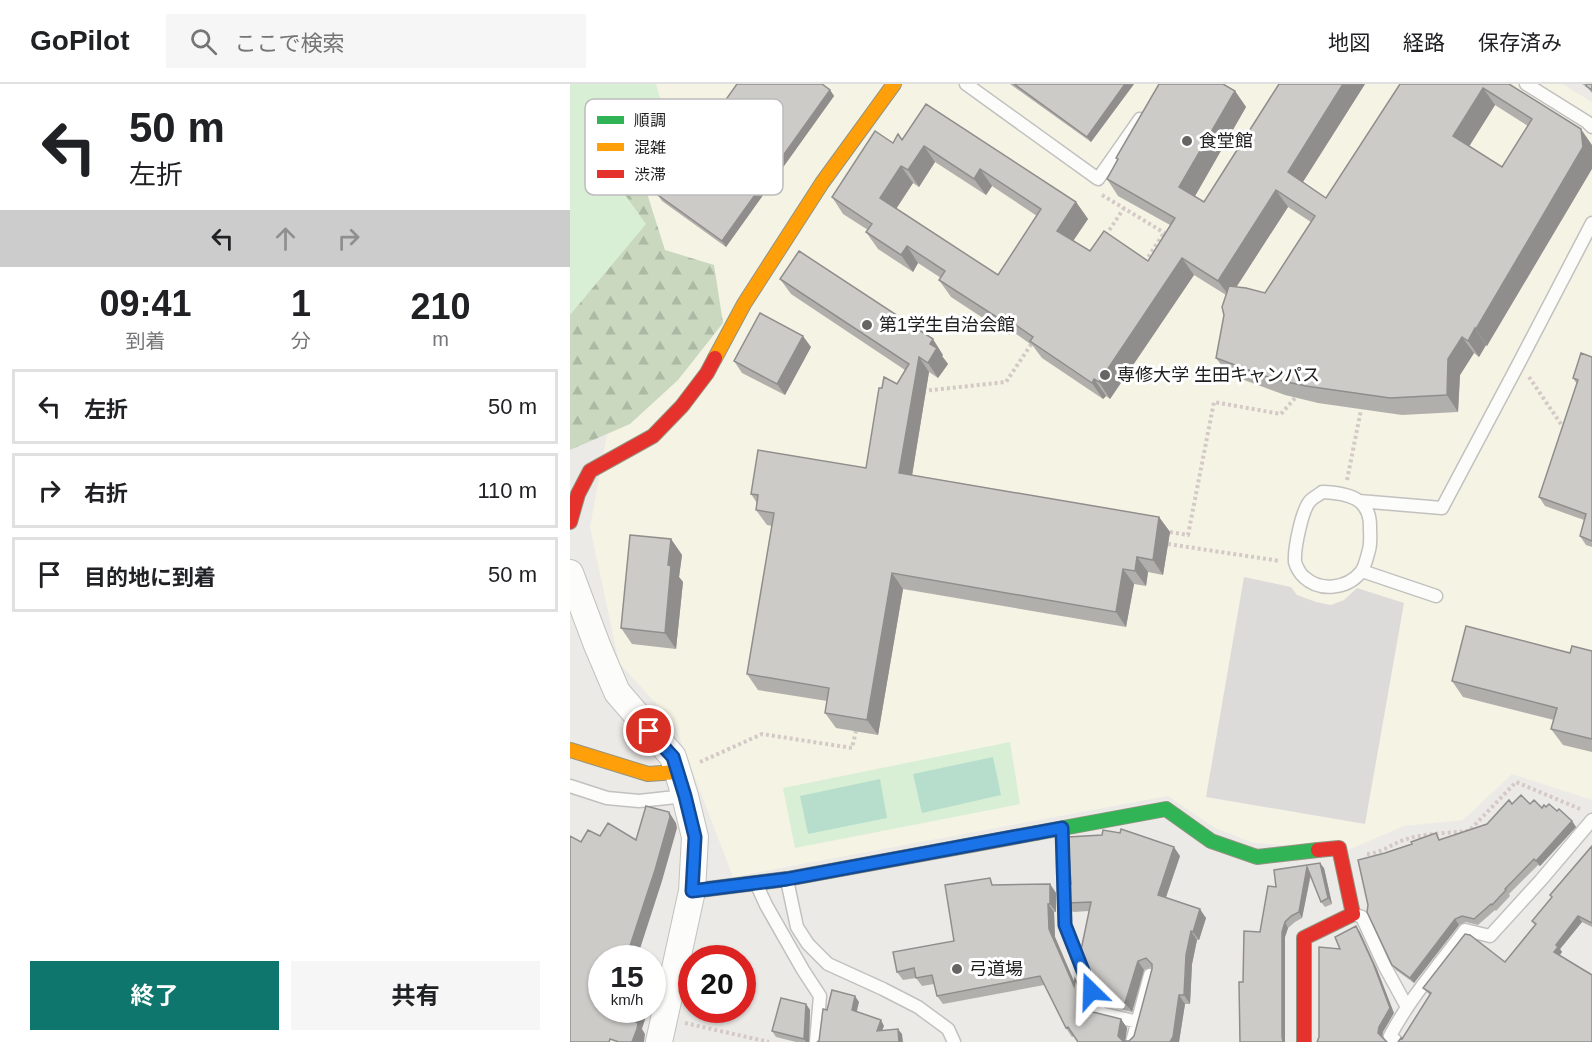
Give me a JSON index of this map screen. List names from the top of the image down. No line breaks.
{"places":["食堂館","第1学生自治会館","専修大学 生田キャンパス","弓道場"],"legend":["順調","混雑","渋滞"],"page":{"header":"GoPilot","search":"ここで検索","nav":["地図","経路","保存済み"],"turn":["50 m","左折"],"eta":["09:41","到着","1","分","210","m"],"list":[{"name":"左折","value":"50 m"},{"name":"右折","value":"110 m"},{"name":"目的地に到着","value":"50 m"}],"speed":"15 km/h","limit":"20","buttons":["終了","共有"]}}
